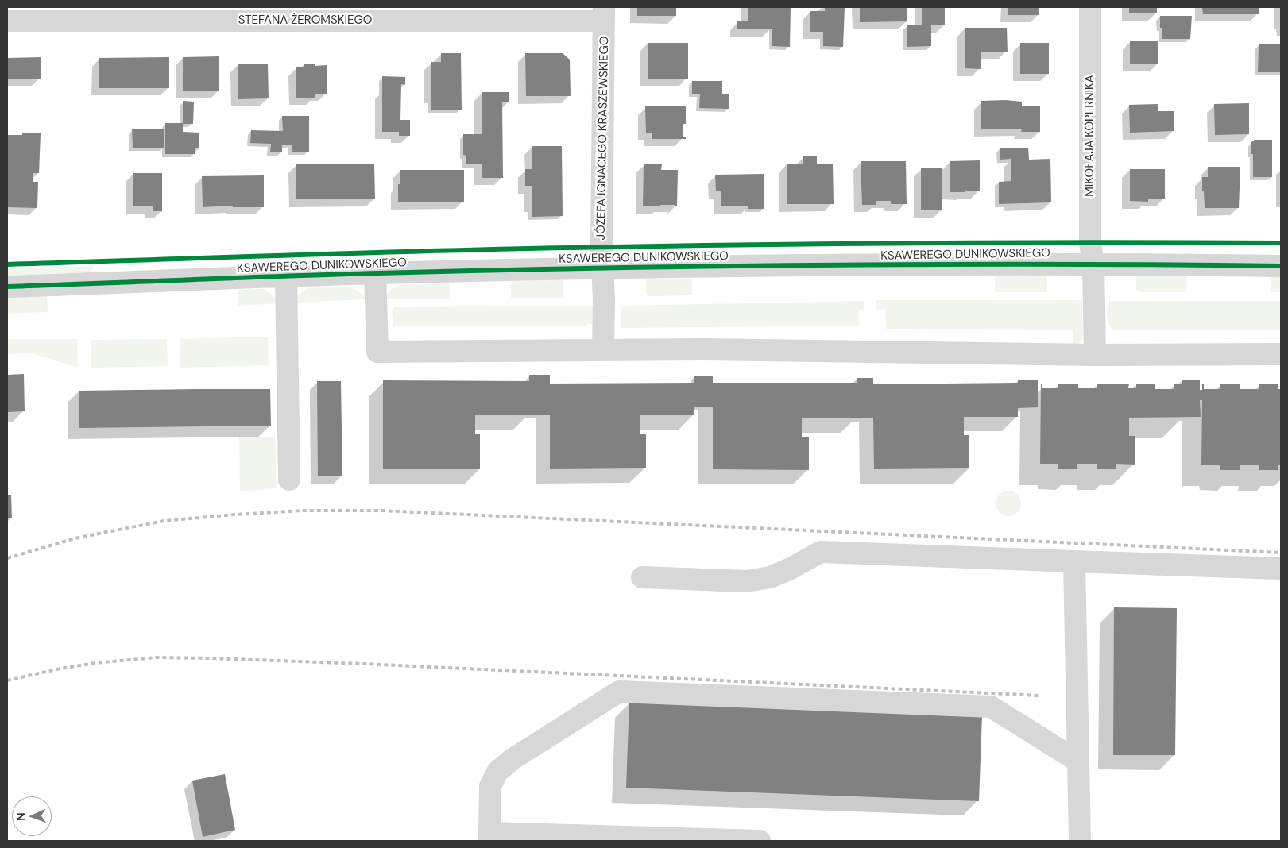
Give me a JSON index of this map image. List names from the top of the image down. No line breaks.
{"streets":{"street":["STEFANA ŻEROMSKIEGO","MIKOŁAJA KOPERNIKA","JÓZEFA IGNACEGO KRASZEWSKIEGO","KSAWEREGO DUNIKOWSKIEGO"]},"crossings":[["STEFANA ŻEROMSKIEGO","JÓZEFA IGNACEGO KRASZEWSKIEGO"],["MIKOŁAJA KOPERNIKA","KSAWEREGO DUNIKOWSKIEGO"],["JÓZEFA IGNACEGO KRASZEWSKIEGO","KSAWEREGO DUNIKOWSKIEGO"]],"north":"left"}
